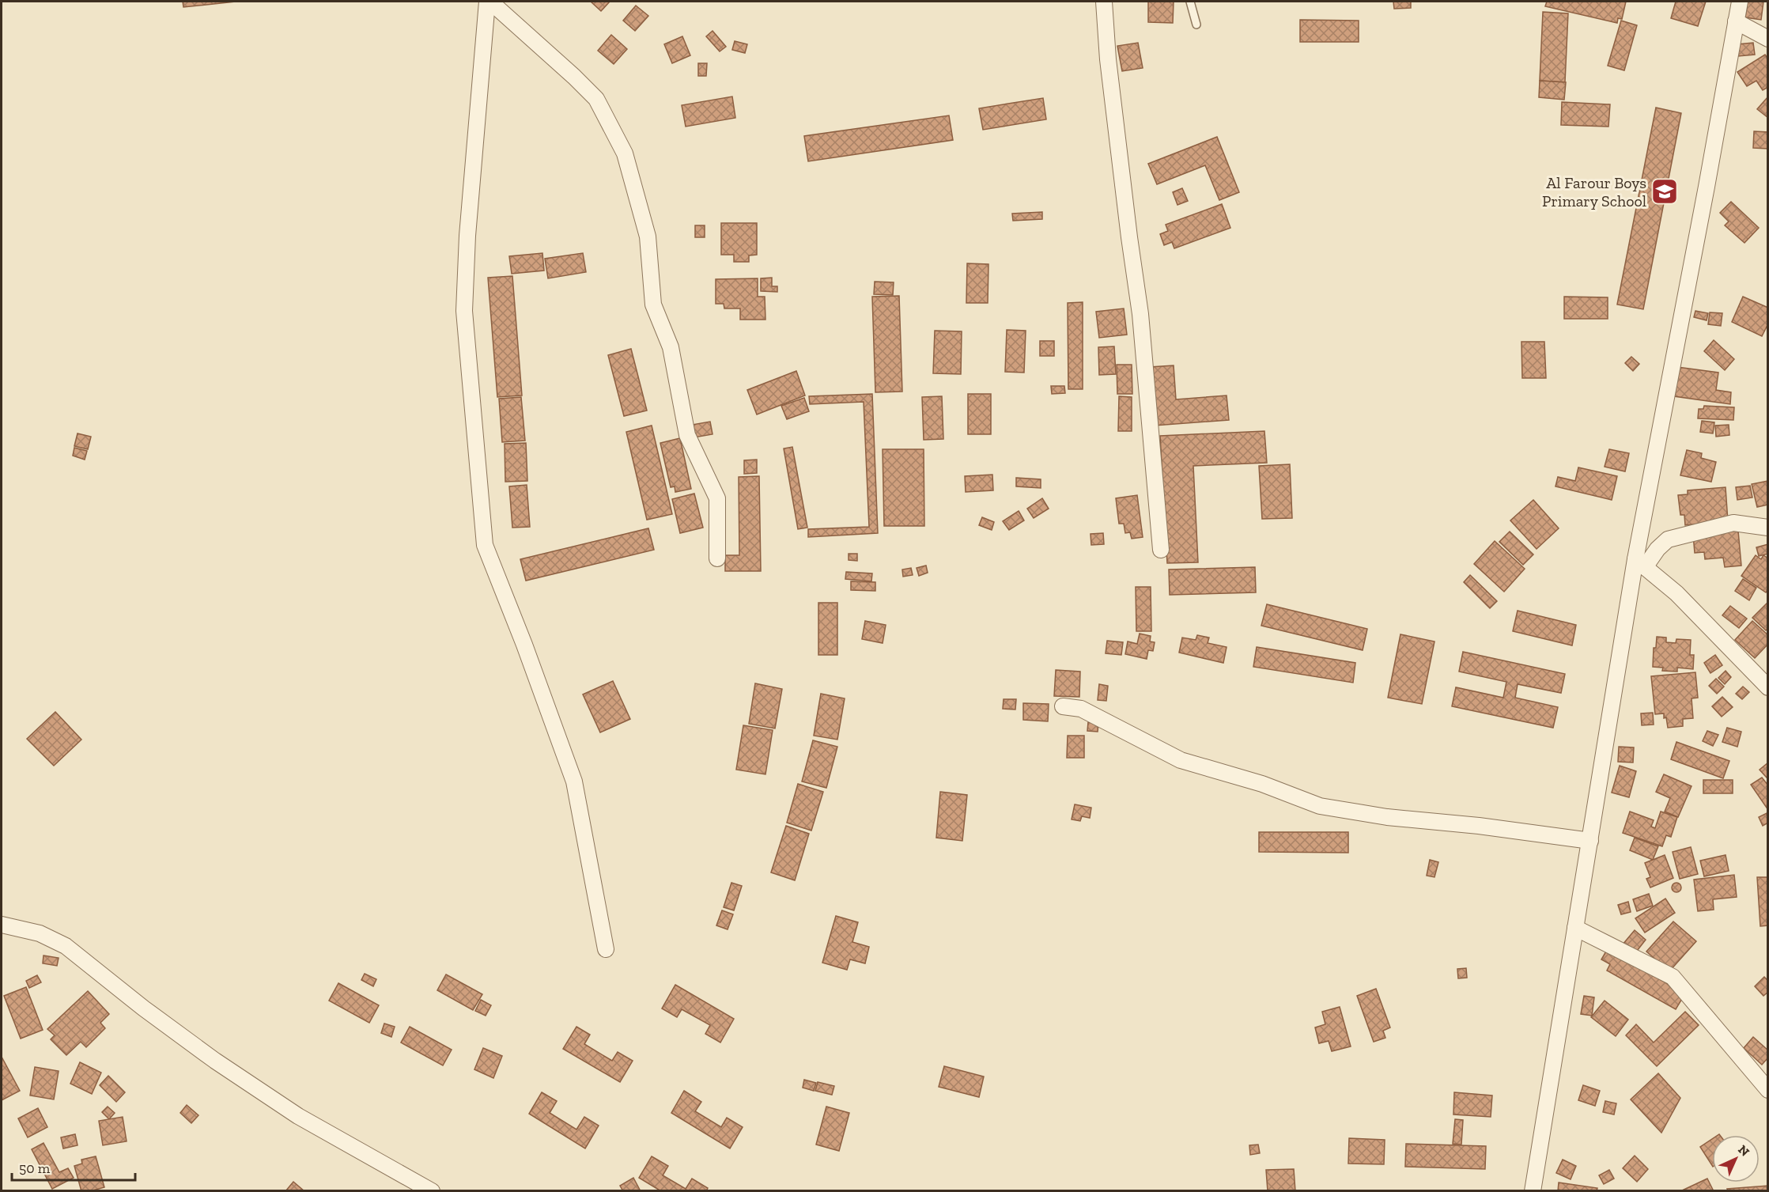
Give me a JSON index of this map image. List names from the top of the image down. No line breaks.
{"places":{"school or university":["Al Farour Boys Primary School"]},"scale_bar":"50 m","north":"top right"}
